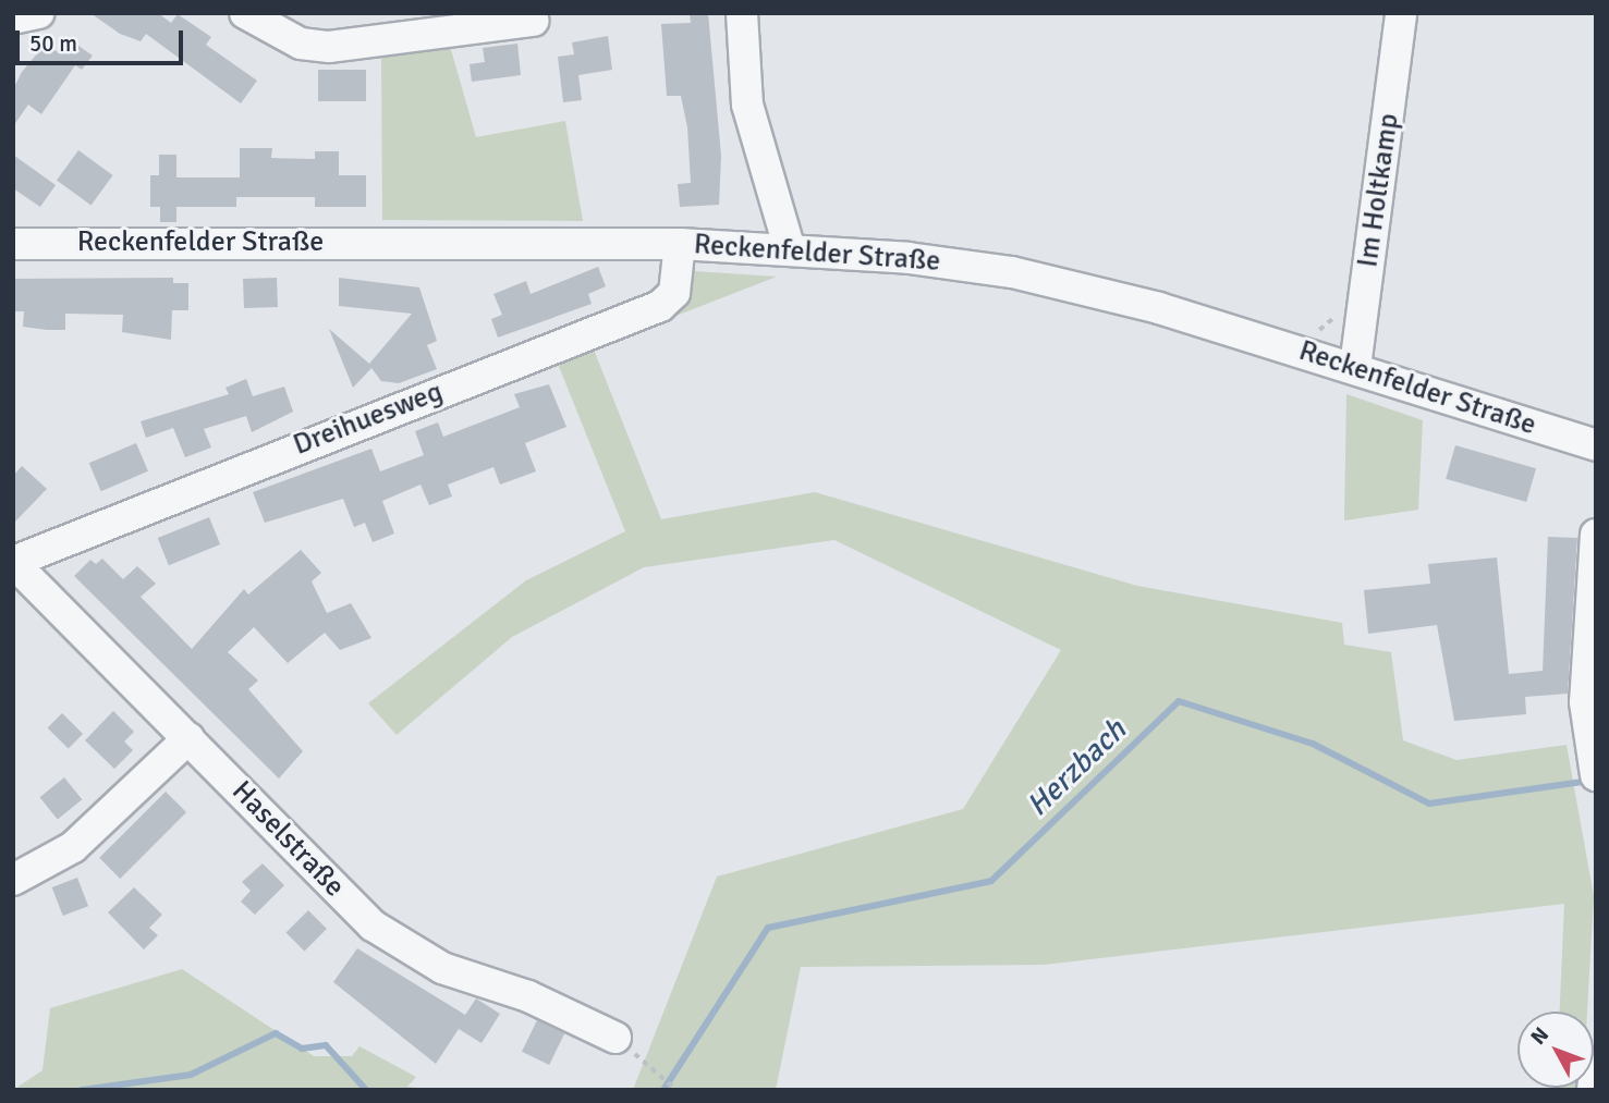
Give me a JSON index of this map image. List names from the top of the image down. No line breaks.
{"streets":{"street":["Im Holtkamp","Reckenfelder Straße","Dreihuesweg","Haselstraße"]},"crossings":[["Im Holtkamp","Reckenfelder Straße"],["Reckenfelder Straße","Dreihuesweg"],["Dreihuesweg","Haselstraße"]],"water":["Herzbach"],"scale_bar":"50 m","north":"top left"}
